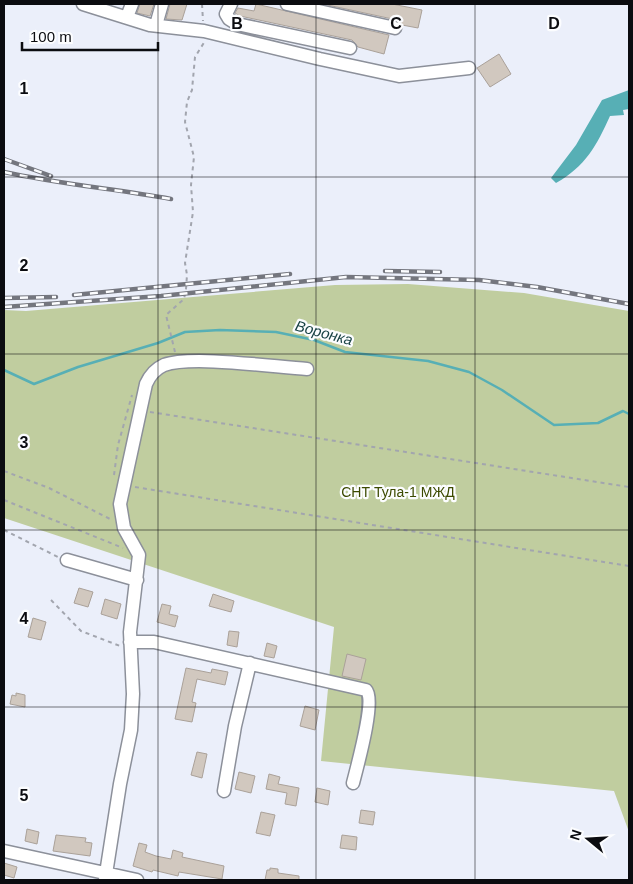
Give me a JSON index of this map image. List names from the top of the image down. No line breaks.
{"water":["Воронка"],"parks":["СНТ Тула-1 МЖД"],"scale_bar":"100 m","north":"left","grid":{"columns":["B","C","D"],"rows":["1","2","3","4","5"]}}
